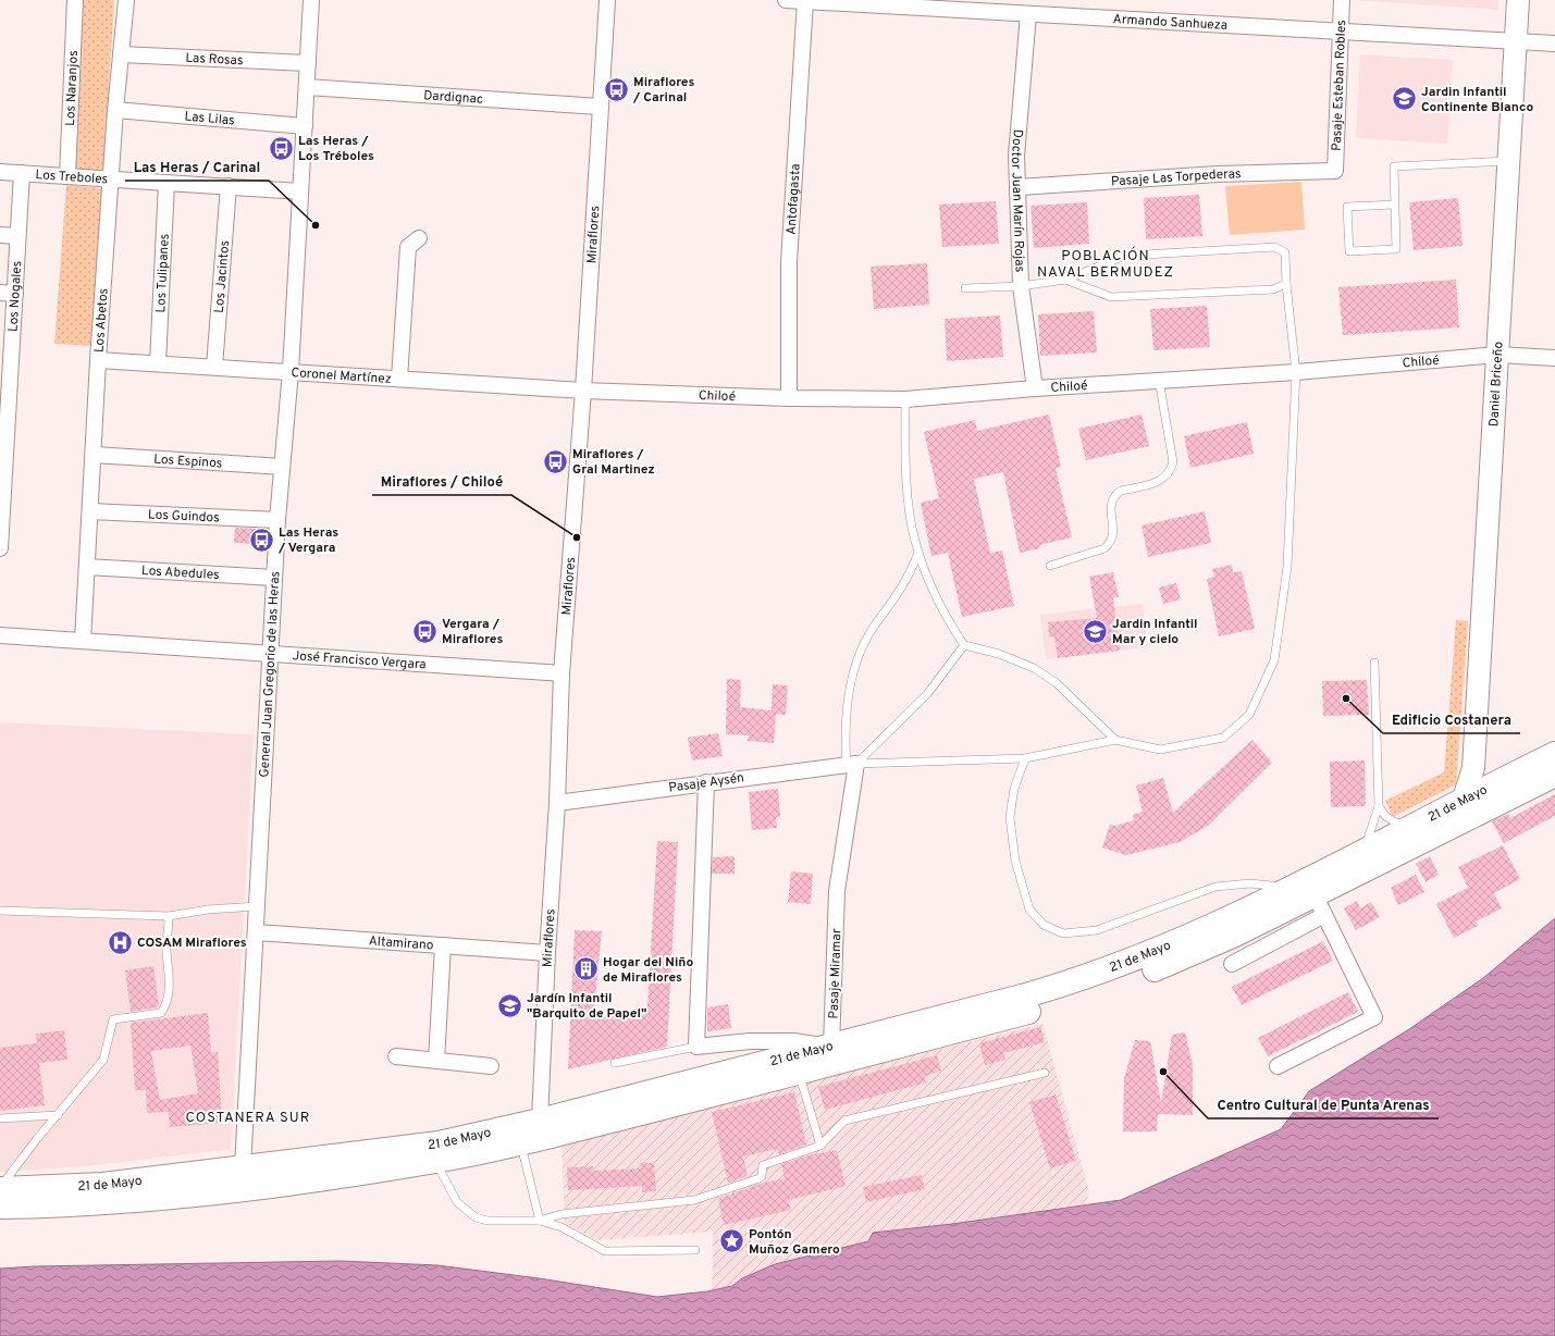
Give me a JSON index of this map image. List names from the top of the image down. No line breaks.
{"streets":{"main road":["21 de Mayo"],"street":["Armando Sanhueza","Las Rosas","Pasaje Esteban Robles","Los Naranjos","Dardignac","Las Lilas","Los Treboles","Pasaje Las Torpederas","Antofagasta","Doctor Juan Marín Rojas","Miraflores","Los Tulipanes","Los Jacintos","Los Nogales","Los Abetos","Chiloé","Coronel Martínez","Daniel Briceño","Los Espinos","Los Guindos","Los Abedules","José Francisco Vergara","General Juan Gregorio de las Heras","Pasaje Aysén","Altamirano","Pasaje Miramar"]},"crossings":[["Armando Sanhueza","Pasaje Esteban Robles"],["Armando Sanhueza","Antofagasta"],["Armando Sanhueza","Doctor Juan Marín Rojas"],["Armando Sanhueza","Daniel Briceño"],["Las Rosas","Los Abetos"],["Las Rosas","General Juan Gregorio de las Heras"],["Pasaje Esteban Robles","Pasaje Las Torpederas"],["Los Naranjos","Los Treboles"],["Dardignac","Miraflores"],["Dardignac","General Juan Gregorio de las Heras"],["Las Lilas","Los Abetos"],["Las Lilas","General Juan Gregorio de las Heras"],["Los Treboles","Los Tulipanes"],["Los Treboles","Los Jacintos"],["Los Treboles","Los Nogales"],["Los Treboles","Los Abetos"],["Los Treboles","General Juan Gregorio de las Heras"],["Pasaje Las Torpederas","Doctor Juan Marín Rojas"],["Antofagasta","Chiloé"],["Doctor Juan Marín Rojas","Chiloé"],["Miraflores","Chiloé"],["Miraflores","Coronel Martínez"],["Miraflores","José Francisco Vergara"],["Miraflores","Pasaje Aysén"],["Miraflores","21 de Mayo"],["Miraflores","Altamirano"],["Los Tulipanes","Coronel Martínez"],["Los Jacintos","Coronel Martínez"],["Los Abetos","Coronel Martínez"],["Los Abetos","Los Espinos"],["Los Abetos","Los Guindos"],["Los Abetos","Los Abedules"],["Los Abetos","José Francisco Vergara"],["Chiloé","Coronel Martínez"],["Chiloé","Daniel Briceño"],["Coronel Martínez","General Juan Gregorio de las Heras"],["Daniel Briceño","21 de Mayo"],["Los Espinos","General Juan Gregorio de las Heras"],["Los Guindos","General Juan Gregorio de las Heras"],["Los Abedules","General Juan Gregorio de las Heras"],["José Francisco Vergara","General Juan Gregorio de las Heras"],["General Juan Gregorio de las Heras","21 de Mayo"],["General Juan Gregorio de las Heras","Altamirano"],["Pasaje Aysén","Pasaje Miramar"],["21 de Mayo","Pasaje Miramar"]],"districts":["POBLACIÓN NAVAL BERMUDEZ","COSTANERA SUR"],"places":{"bus stop":["Miraflores / Carinal","Las Heras / Los Tréboles","Miraflores / Gral Martinez","Las Heras / Vergara","Vergara / Miraflores"],"school or university":["Jardin Infantil Continente Blanco","Jardin Infantil Mar y cielo","Jardín Infantil \"Barquito de Papel\""],"other":["Las Heras / Carinal","Miraflores / Chiloé","Edificio Costanera","Centro Cultural de Punta Arenas"],"hospital":["COSAM Miraflores"],"building":["Hogar del Niño de Miraflores"],"place":["Pontón Muñoz Gamero"]}}
